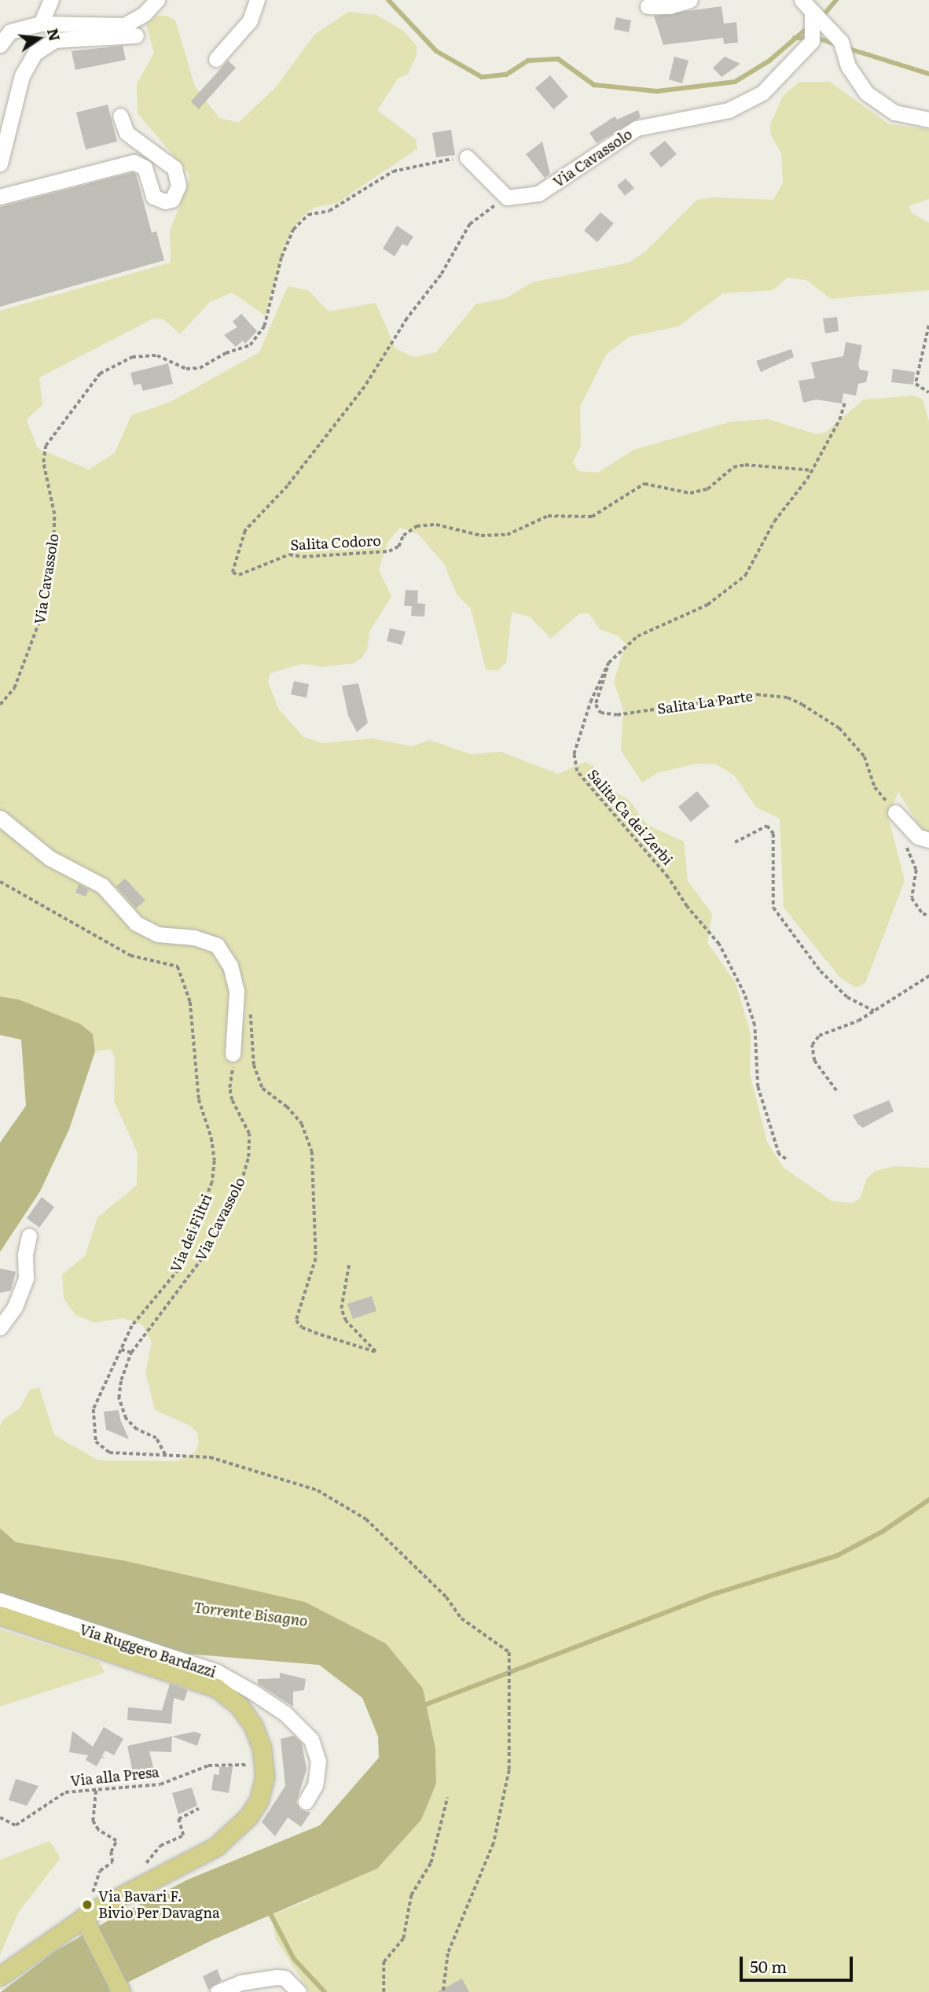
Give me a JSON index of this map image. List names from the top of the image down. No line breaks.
{"streets":{"street":["Via Cavassolo","Via Ruggero Bardazzi"],"path":["Salita Codoro","Salita La Parte","Salita Ca dei Zerbi","Via dei Filtri","Via alla Presa"]},"crossings":[["Via Cavassolo","Salita Codoro"],["Via Cavassolo","Via dei Filtri"],["Salita Codoro","Salita Ca dei Zerbi"],["Salita La Parte","Salita Ca dei Zerbi"]],"water":["Torrente Bisagno"],"places":["Via Bavari F. Bivio Per Davagna"],"scale_bar":"50 m","north":"right"}
